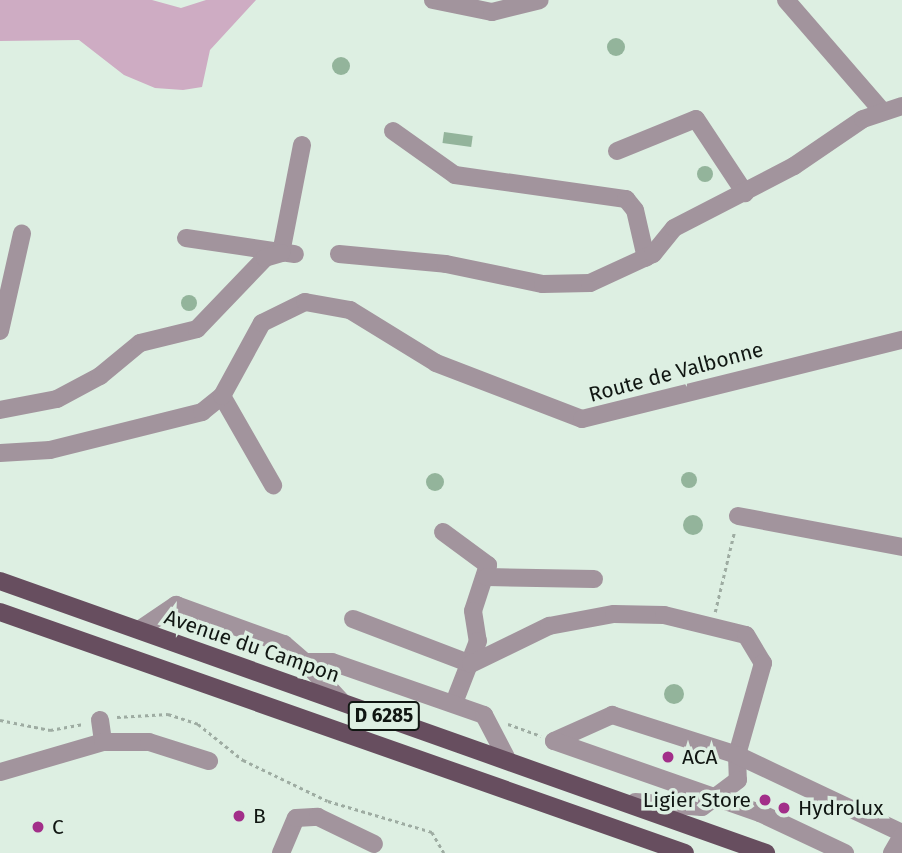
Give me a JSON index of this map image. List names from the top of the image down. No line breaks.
{"streets":{"main road":["Avenue du Campon","D 6285"],"street":["Route de Valbonne"]},"places":["ACA","Ligier Store","Hydrolux","B","C"]}
